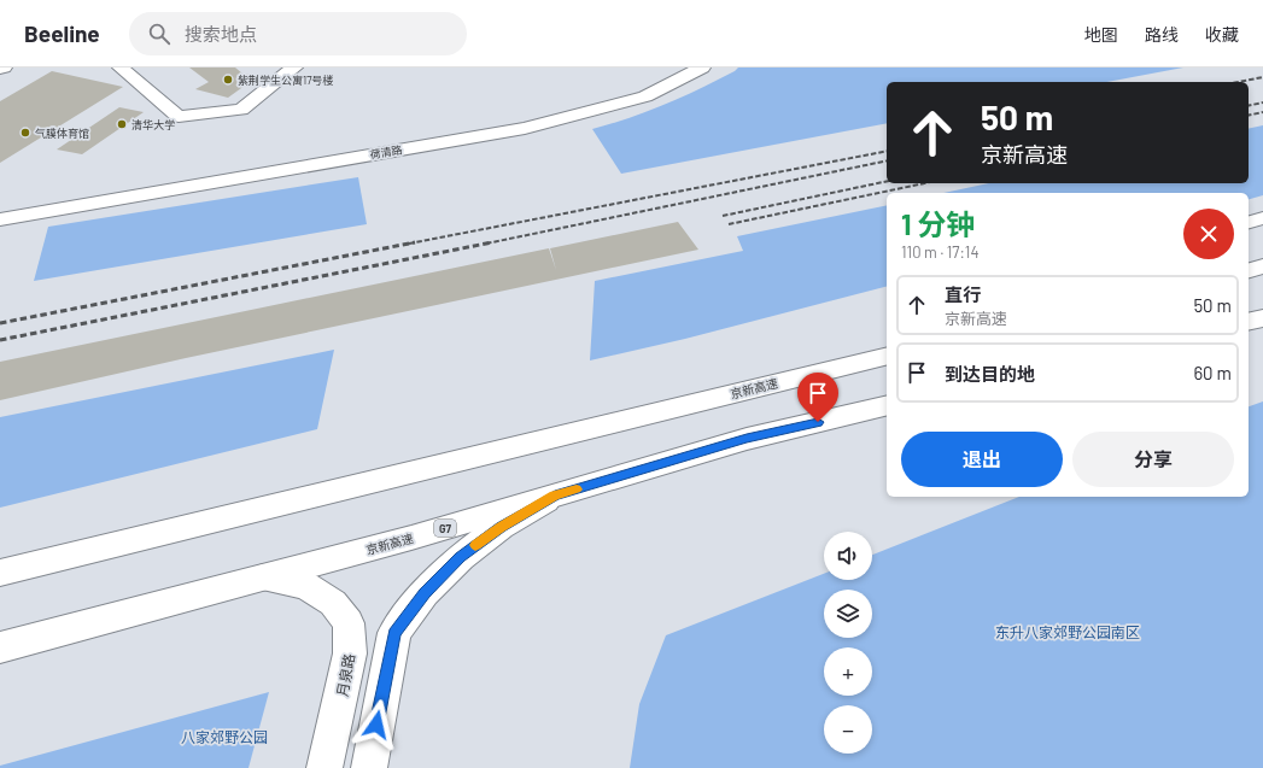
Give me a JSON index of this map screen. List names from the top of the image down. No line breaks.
{"streets":{"main road":["荷清路","京新高速","G7","月泉路"]},"crossings":[["京新高速","月泉路"]],"parks":["东升八家郊野公园南区","八家郊野公园"],"places":["紫荆学生公寓17号楼","清华大学","气膜体育馆"],"page":{"header":"Beeline","search":"搜索地点","nav":["地图","路线","收藏"],"turn":["50 m","京新高速"],"heading":["1 分钟","110 m · 17:14"],"list":[{"name":"直行","note":"京新高速","value":"50 m"},{"name":"到达目的地","value":"60 m"}],"buttons":["退出","分享"],"map_buttons":["+","−"]}}
